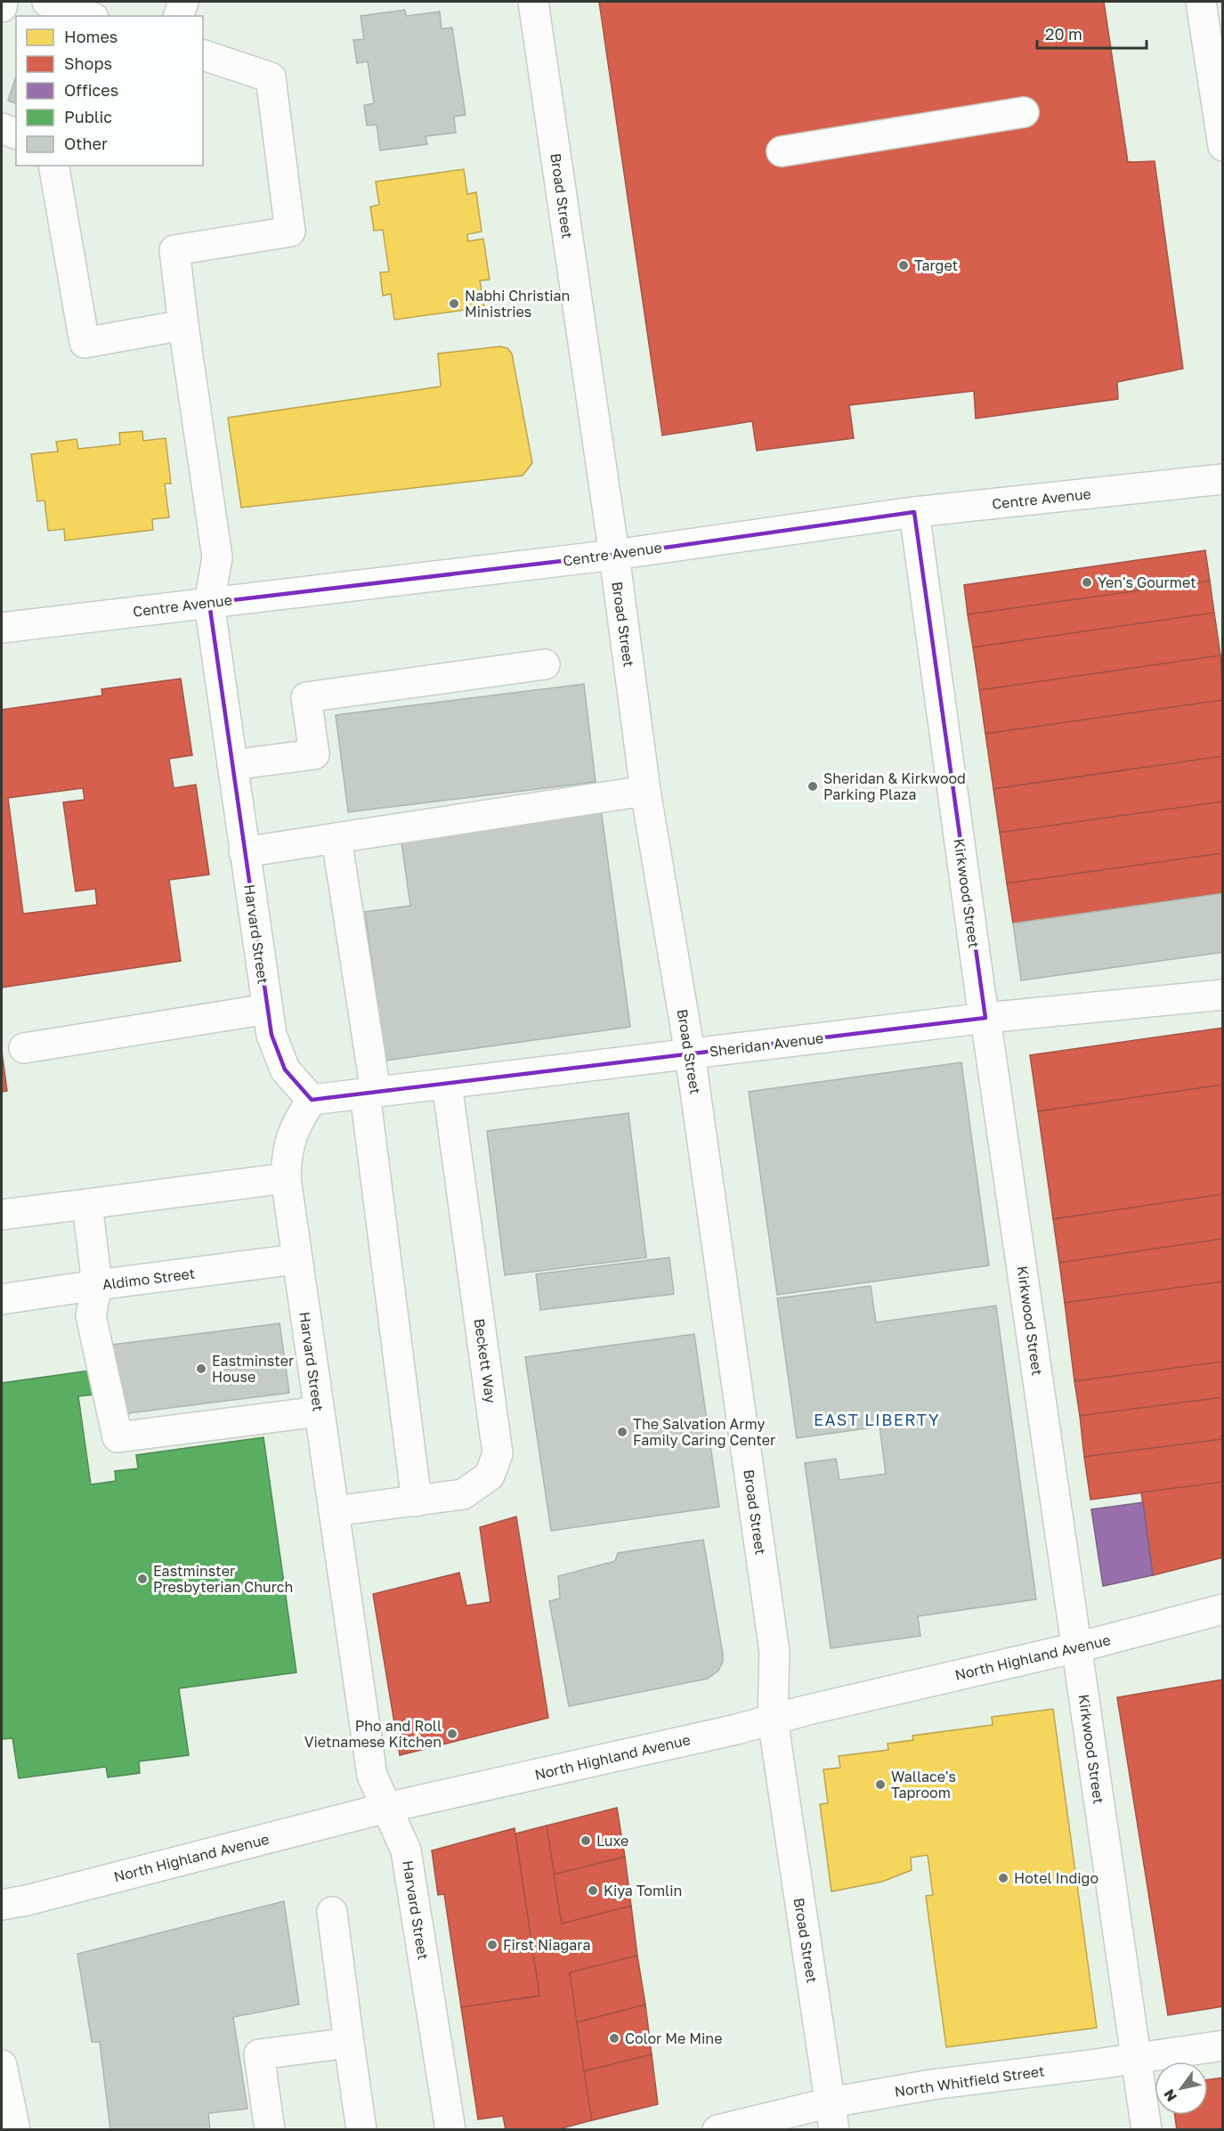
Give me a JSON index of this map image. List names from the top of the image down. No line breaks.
{"streets":{"street":["Broad Street","Centre Avenue","Kirkwood Street","Harvard Street","Sheridan Avenue","Aldimo Street","Beckett Way","North Highland Avenue","North Whitfield Street"]},"crossings":[["Broad Street","Centre Avenue"],["Broad Street","Sheridan Avenue"],["Broad Street","North Highland Avenue"],["Broad Street","North Whitfield Street"],["Centre Avenue","Kirkwood Street"],["Centre Avenue","Harvard Street"],["Kirkwood Street","Sheridan Avenue"],["Kirkwood Street","North Highland Avenue"],["Kirkwood Street","North Whitfield Street"],["Harvard Street","Sheridan Avenue"],["Harvard Street","Aldimo Street"],["Harvard Street","Beckett Way"],["Harvard Street","North Highland Avenue"],["Sheridan Avenue","Beckett Way"]],"districts":["EAST LIBERTY"],"places":["Target","Nabhi Christian Ministries","Yen's Gourmet","Sheridan & Kirkwood Parking Plaza","Eastminster House","The Salvation Army Family Caring Center","Eastminster Presbyterian Church","Pho and Roll Vietnamese Kitchen","Wallace's Taproom","Luxe","Hotel Indigo","Kiya Tomlin","First Niagara","Color Me Mine"],"legend":["Homes","Shops","Offices","Public","Other"],"scale_bar":"20 m","north":"bottom left"}
